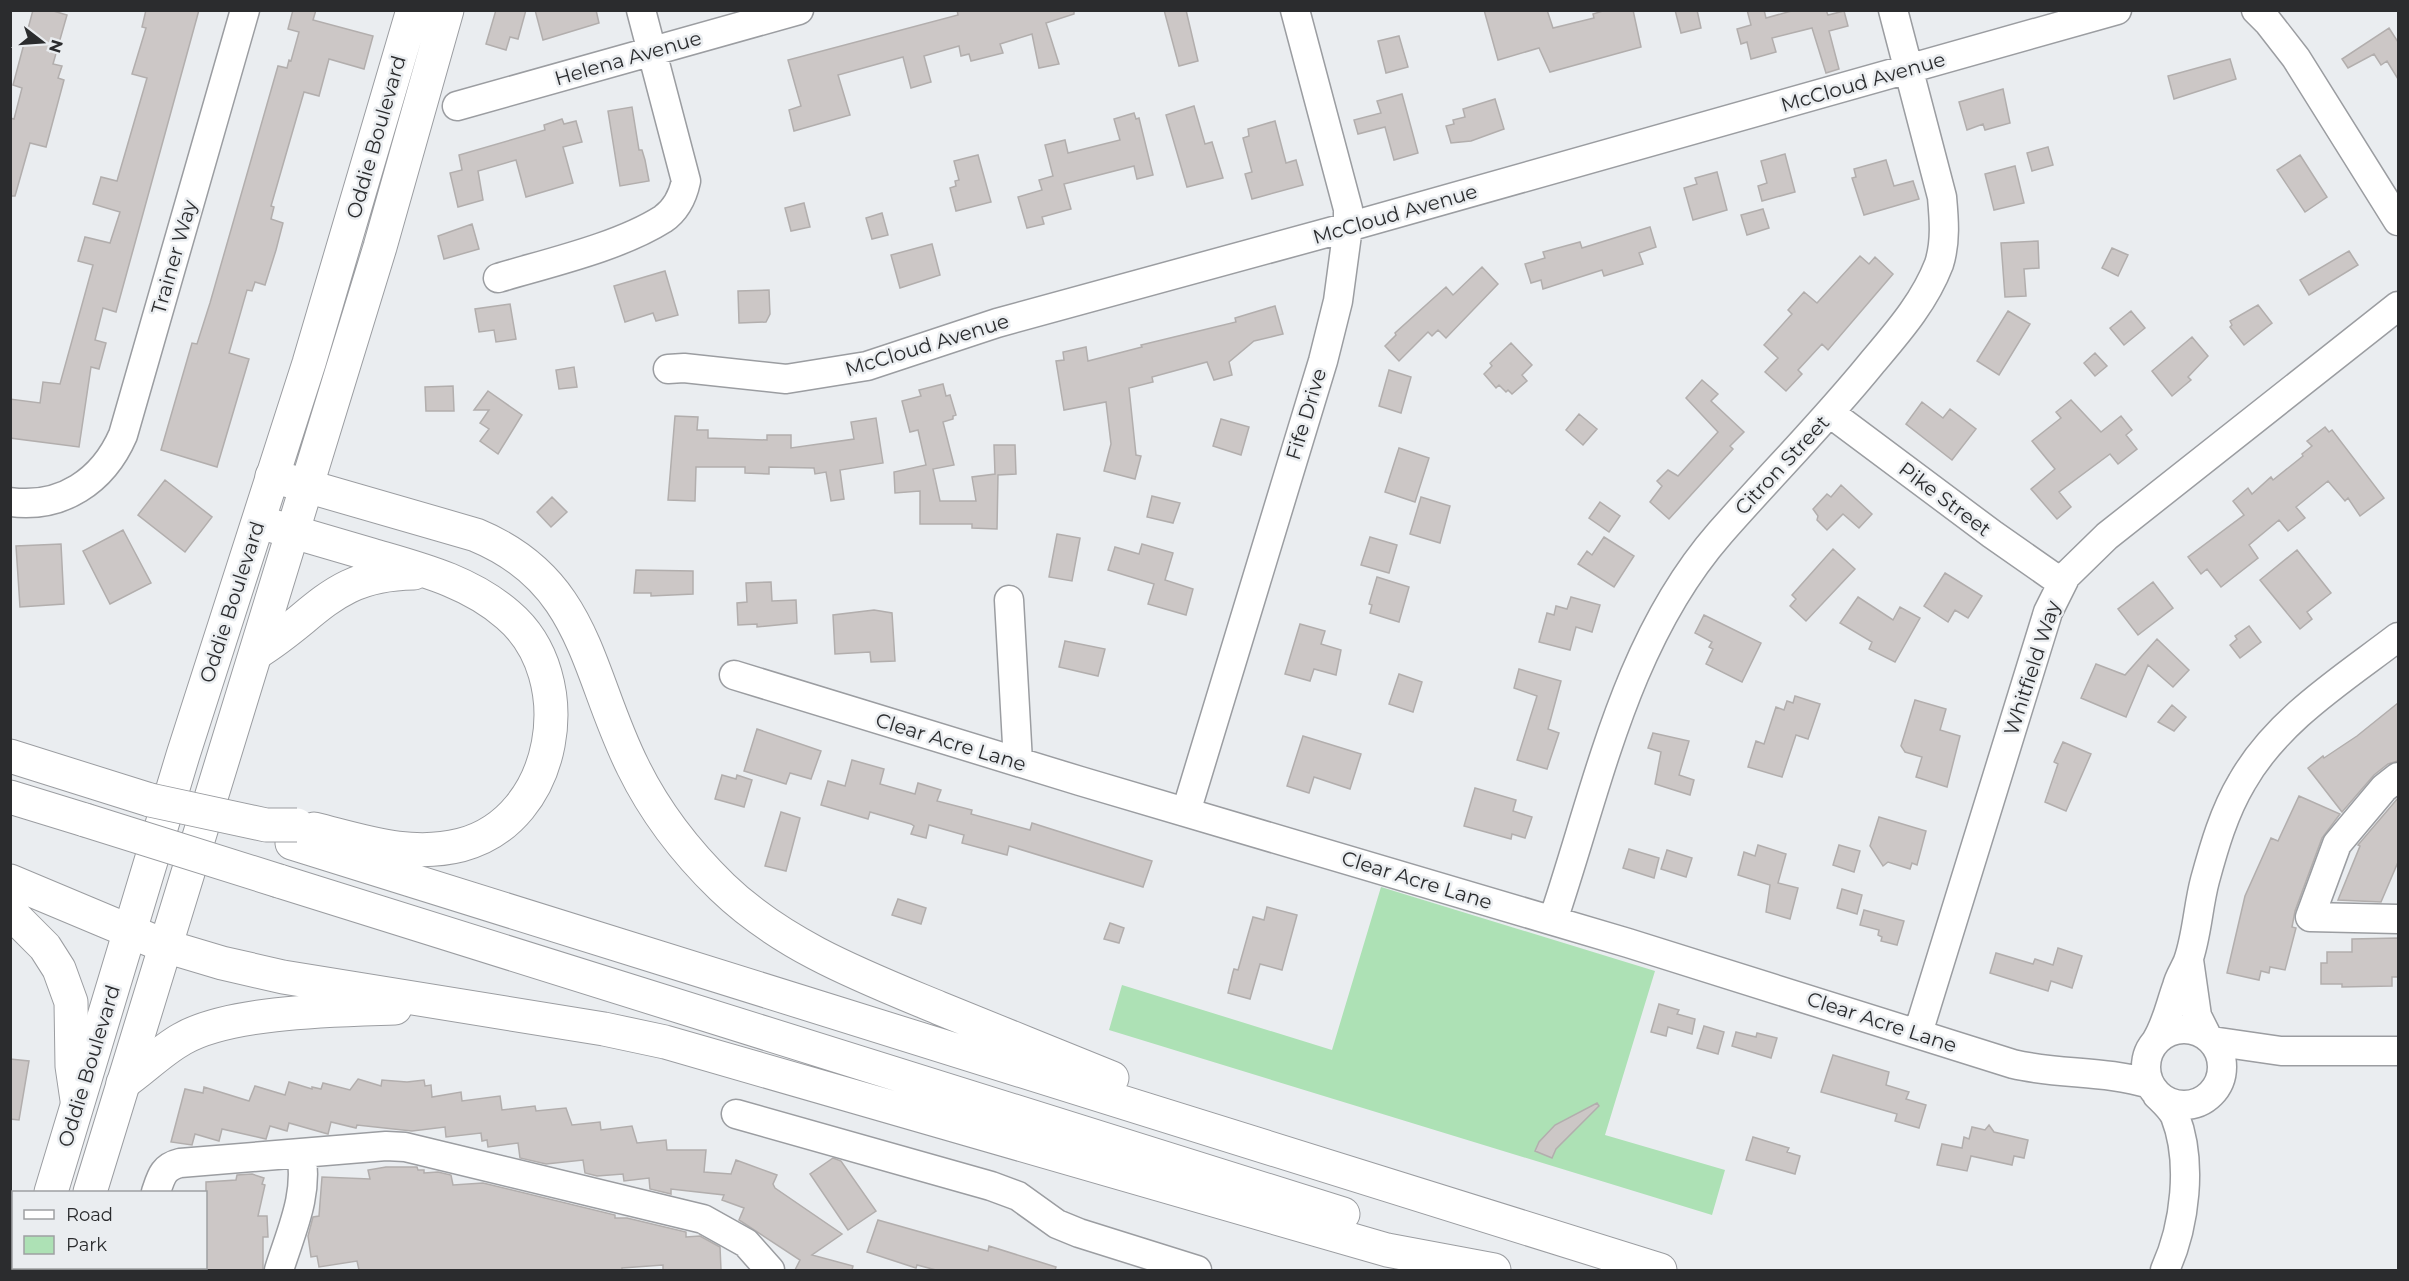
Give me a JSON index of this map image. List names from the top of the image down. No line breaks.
{"streets":{"main road":["Oddie Boulevard"],"street":["Helena Avenue","McCloud Avenue","Trainer Way","Fife Drive","Citron Street","Pike Street","Whitfield Way","Clear Acre Lane"]},"crossings":[["McCloud Avenue","Fife Drive"],["McCloud Avenue","Citron Street"],["Fife Drive","Clear Acre Lane"],["Citron Street","Pike Street"],["Citron Street","Clear Acre Lane"],["Pike Street","Whitfield Way"],["Whitfield Way","Clear Acre Lane"]],"legend":["Road","Park"],"north":"right"}
